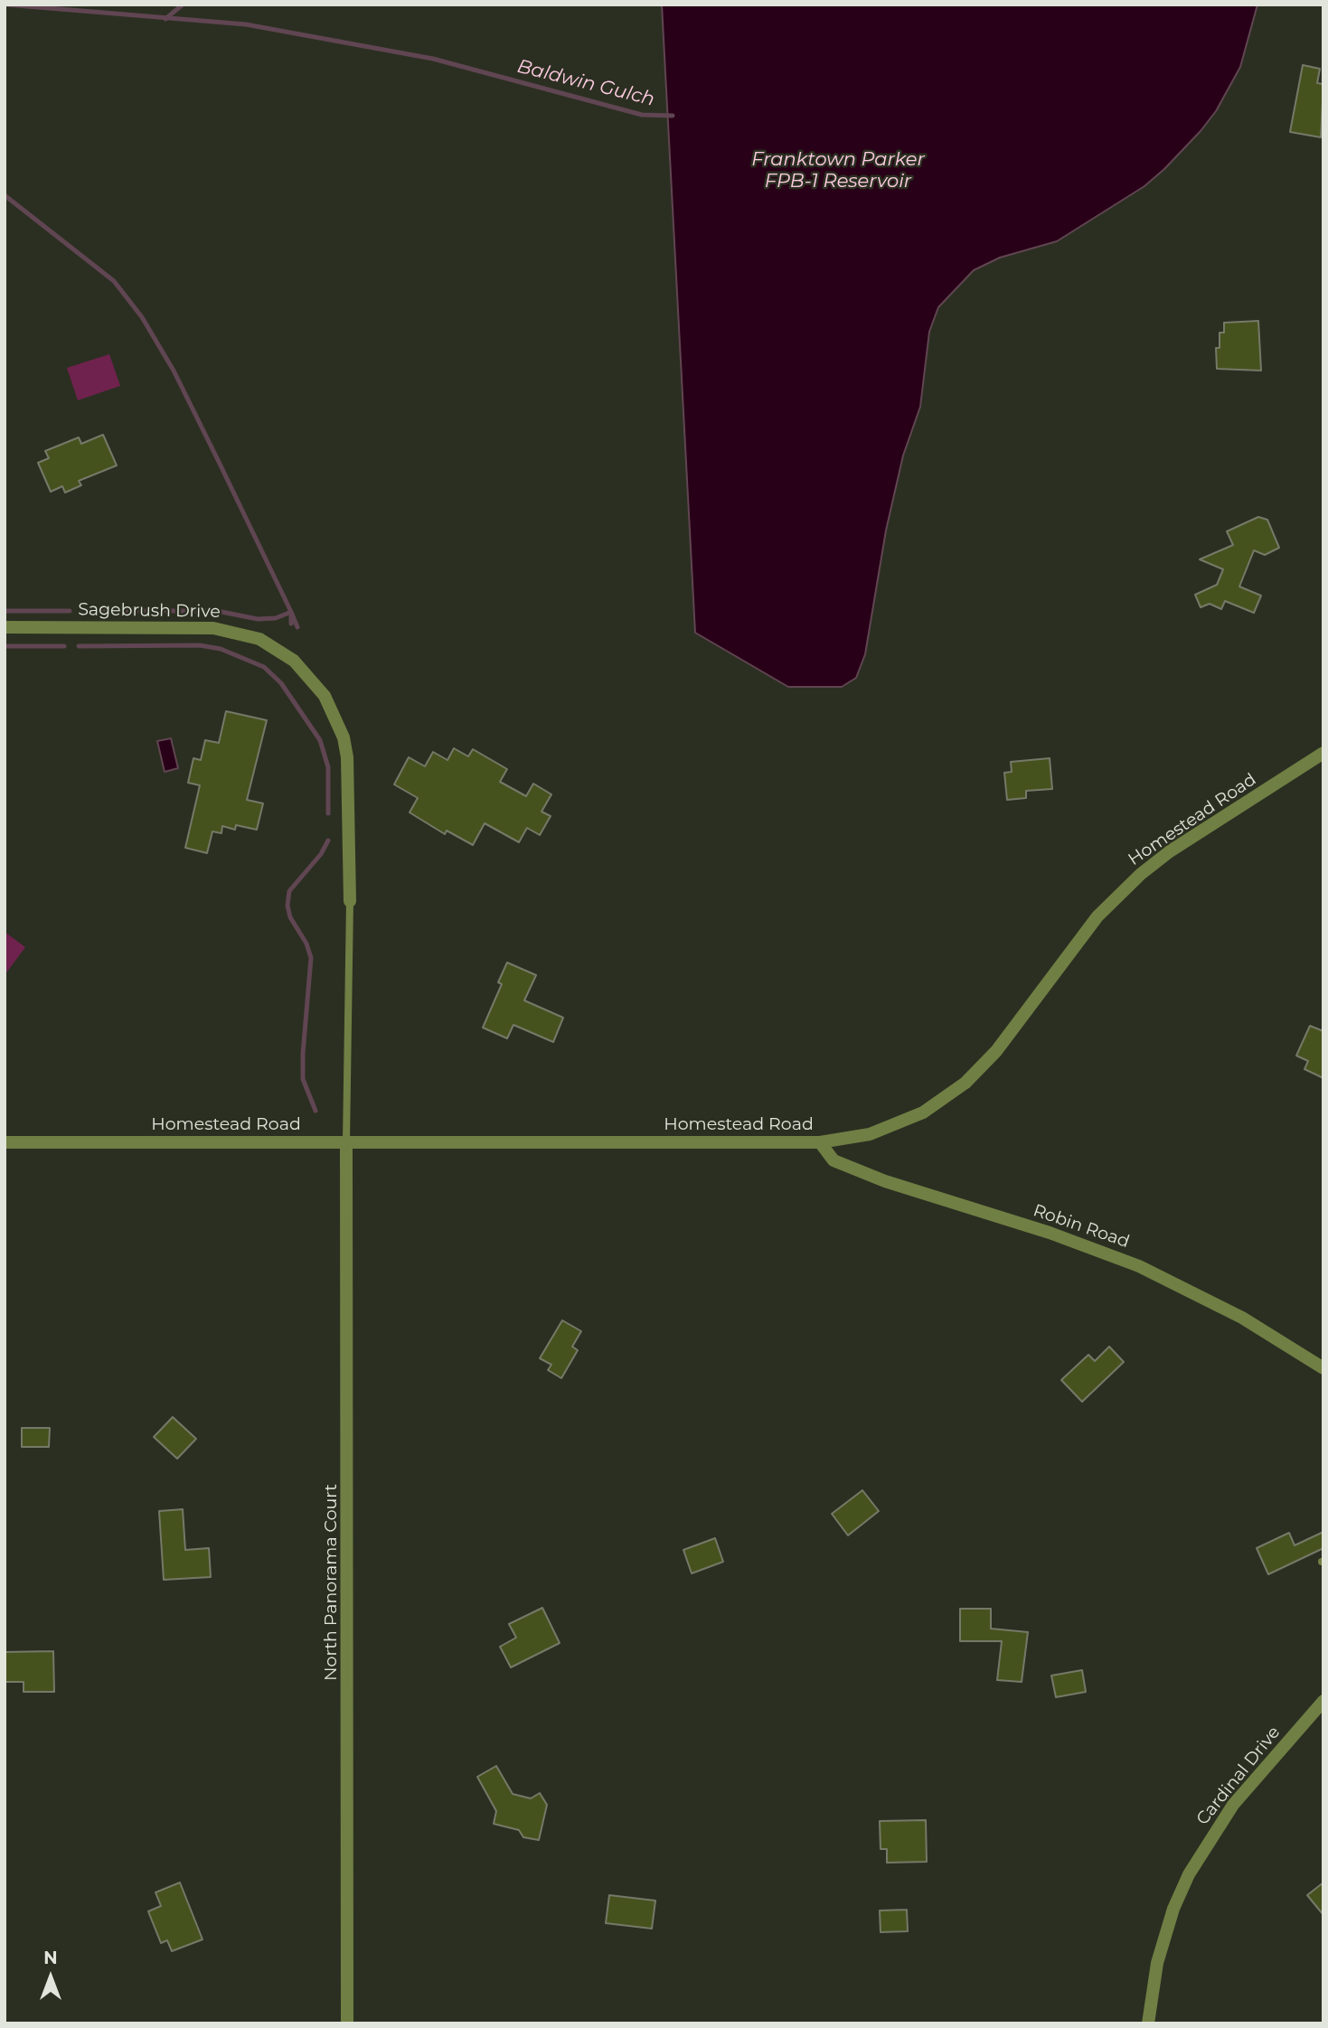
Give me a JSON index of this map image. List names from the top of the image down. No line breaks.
{"streets":{"street":["Sagebrush Drive","Homestead Road","Robin Road","North Panorama Court","Cardinal Drive"]},"crossings":[["Homestead Road","Robin Road"],["Homestead Road","North Panorama Court"]],"water":["Baldwin Gulch","Franktown Parker FPB-1 Reservoir"],"north":"top"}
